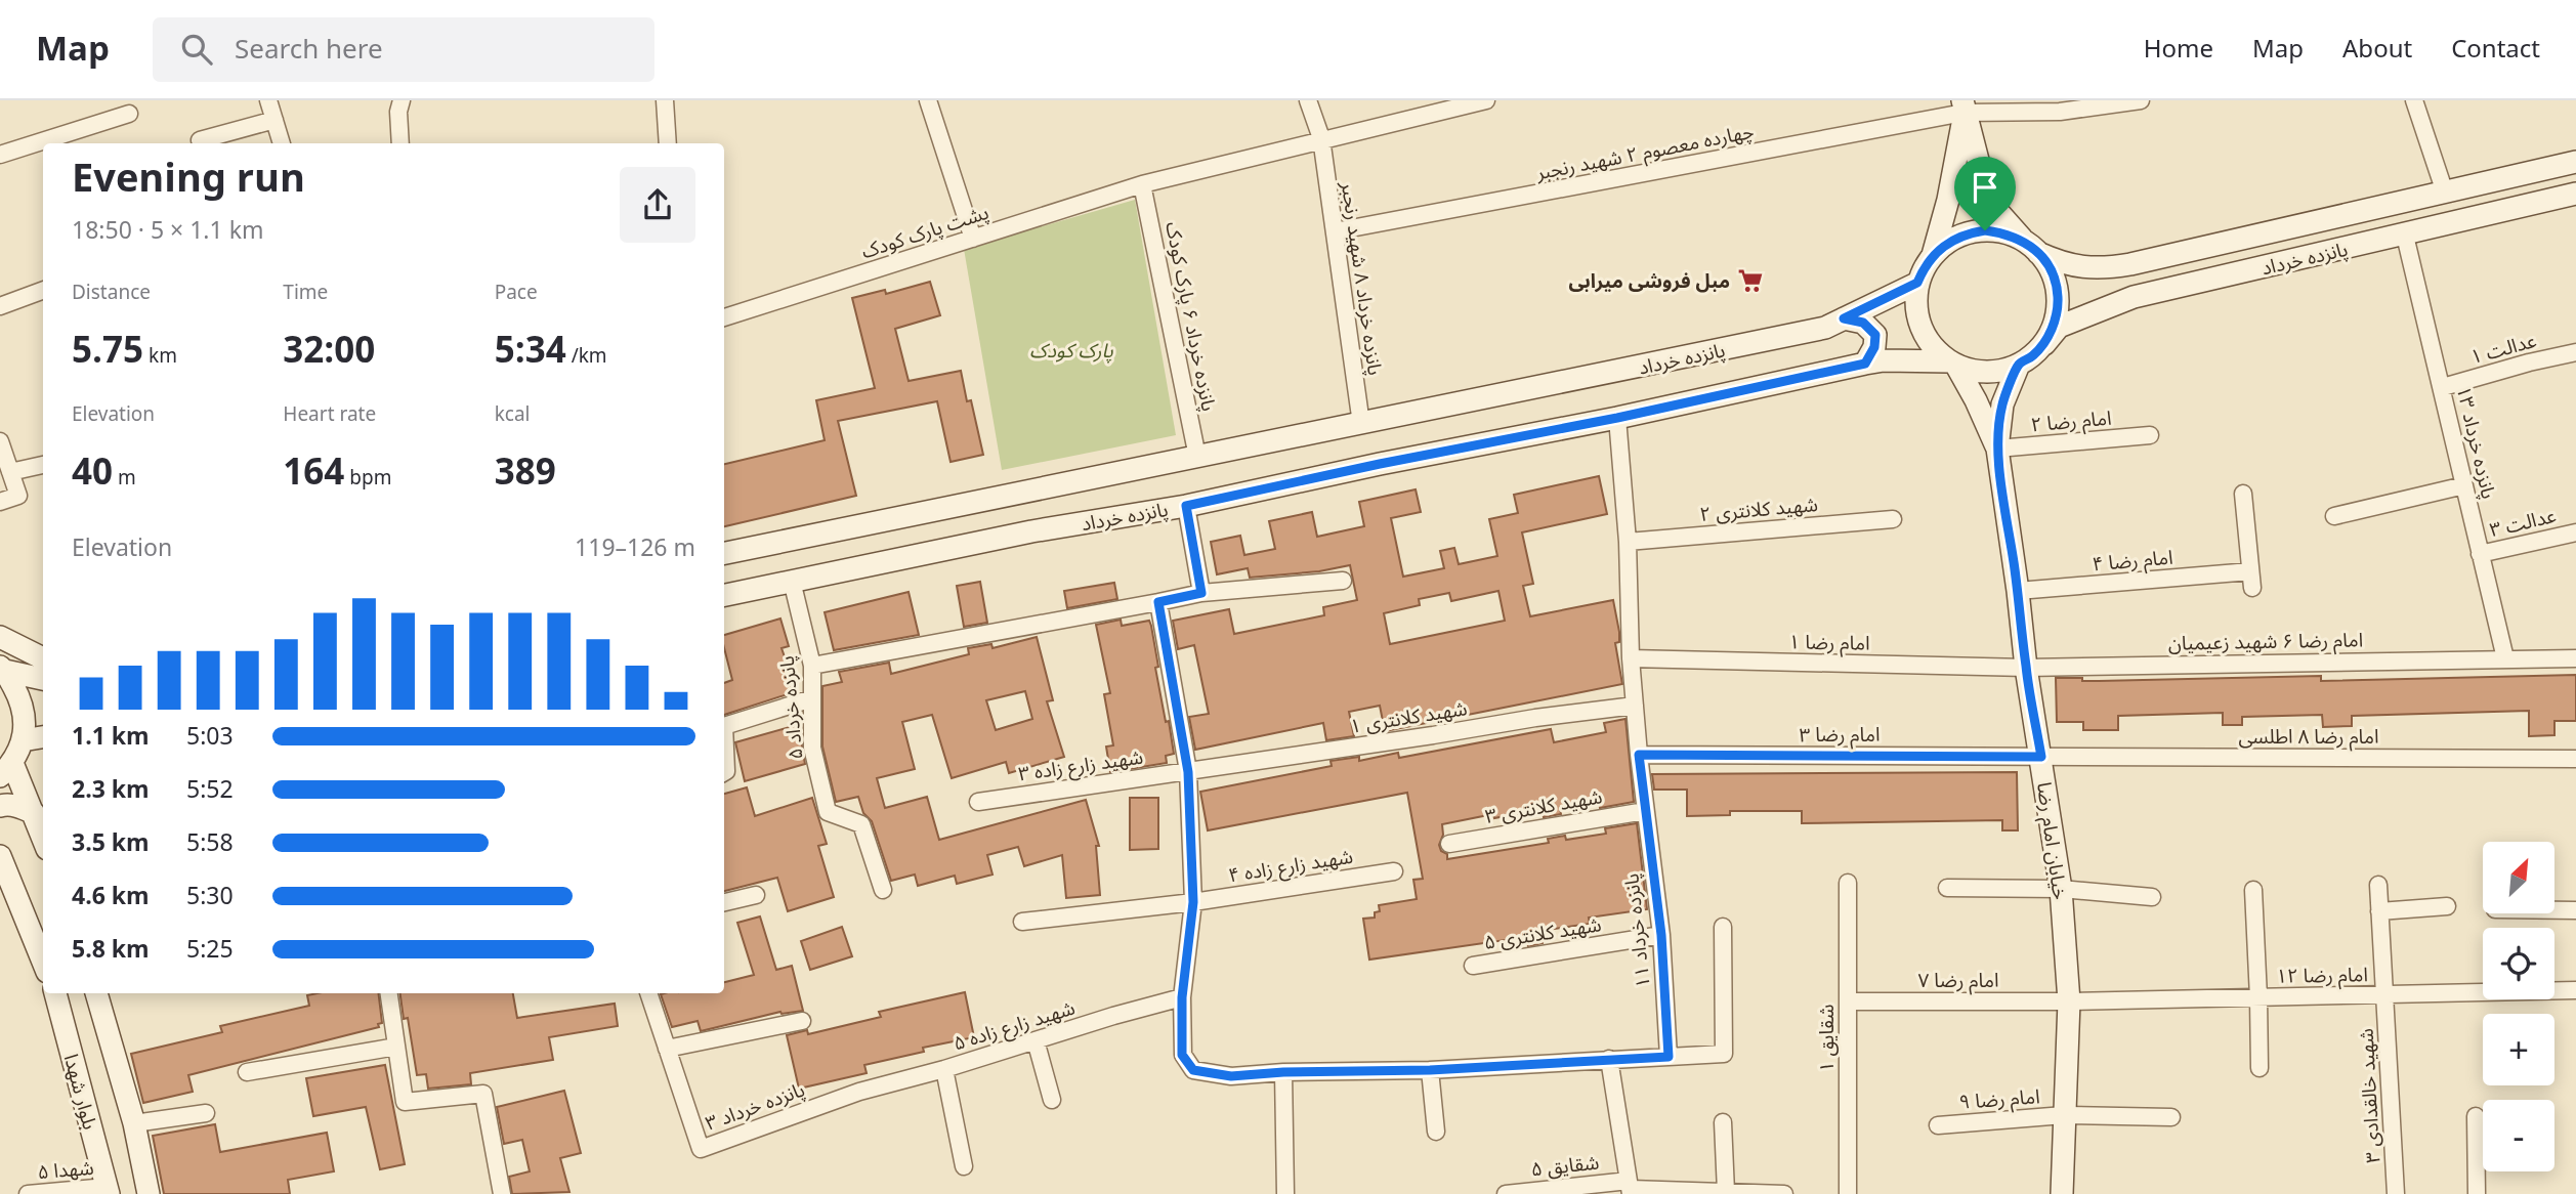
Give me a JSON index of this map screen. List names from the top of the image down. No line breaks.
{"streets":{"main road":["پانزده خرداد","خیابان امام رضا","بلوار شهدا"],"street":["چهارده معصوم ۲ شهید رنجبر","پشت پارک کودک","پانزده خرداد ۸ شهید رنجبر","پانزده خرداد ۶ پارک کودک","عدالت ۱","امام رضا ۲","پانزده خرداد ۱۳","شهید کلانتری ۲","عدالت ۳","امام رضا ۴","امام رضا ۶ شهید زعیمیان","امام رضا ۱","پانزده خرداد ۵","شهید کلانتری ۱","امام رضا ۳","امام رضا ۸ اطلسی","شهید زارع زاده ۳","شهید کلانتری ۳","شهید زارع زاده ۴","پانزده خرداد ۱۱","شهید کلانتری ۵","امام رضا ۱۲","امام رضا ۷","شهید زارع زاده ۵","شقایق ۱","شهید خالقدادی ۳","امام رضا ۹","پانزده خرداد ۳","شقایق ۵","شهدا ۵"]},"crossings":[["چهارده معصوم ۲ شهید رنجبر","پانزده خرداد ۸ شهید رنجبر"],["پشت پارک کودک","پانزده خرداد ۸ شهید رنجبر"],["پشت پارک کودک","پانزده خرداد ۶ پارک کودک"],["پانزده خرداد","پانزده خرداد ۸ شهید رنجبر"],["پانزده خرداد","پانزده خرداد ۶ پارک کودک"],["پانزده خرداد","پانزده خرداد ۱۳"],["پانزده خرداد","پانزده خرداد ۵"],["پانزده خرداد","خیابان امام رضا"],["پانزده خرداد","پانزده خرداد ۱۱"],["عدالت ۱","پانزده خرداد ۱۳"],["امام رضا ۲","خیابان امام رضا"],["پانزده خرداد ۱۳","عدالت ۳"],["پانزده خرداد ۱۳","امام رضا ۶ شهید زعیمیان"],["شهید کلانتری ۲","پانزده خرداد ۱۱"],["امام رضا ۴","خیابان امام رضا"],["امام رضا ۶ شهید زعیمیان","امام رضا ۱"],["امام رضا ۶ شهید زعیمیان","خیابان امام رضا"],["امام رضا ۱","خیابان امام رضا"],["امام رضا ۱","پانزده خرداد ۱۱"],["شهید کلانتری ۱","شهید زارع زاده ۳"],["شهید کلانتری ۱","پانزده خرداد ۱۱"],["امام رضا ۳","امام رضا ۸ اطلسی"],["امام رضا ۳","خیابان امام رضا"],["امام رضا ۳","پانزده خرداد ۱۱"],["امام رضا ۸ اطلسی","خیابان امام رضا"],["شهید کلانتری ۳","پانزده خرداد ۱۱"],["خیابان امام رضا","امام رضا ۱۲"],["خیابان امام رضا","امام رضا ۷"],["خیابان امام رضا","امام رضا ۹"],["پانزده خرداد ۱۱","شهید کلانتری ۵"],["امام رضا ۱۲","امام رضا ۷"],["امام رضا ۱۲","شهید خالقدادی ۳"],["امام رضا ۷","شقایق ۱"],["شهید زارع زاده ۵","پانزده خرداد ۳"],["بلوار شهدا","شهدا ۵"]],"parks":["پارک کودک"],"places":{"supermarket":["مبل فروشی میرابی"]},"north":"top right","page":{"header":"Map","search":"Search here","nav":["Home","Map","About","Contact"],"heading":["Evening run","18:50 · 5 × 1.1 km"],"stats":[["Distance","5.75 km"],["Time","32:00"],["Pace","5:34 /km"],["Elevation","40 m"],["Heart rate","164 bpm"],["kcal","389"]],"chart":["Elevation","119–126 m"],"list":[{"name":"1.1 km","note":"5:03"},{"name":"2.3 km","note":"5:52"},{"name":"3.5 km","note":"5:58"},{"name":"4.6 km","note":"5:30"},{"name":"5.8 km","note":"5:25"}],"map_buttons":["+","−"]}}
